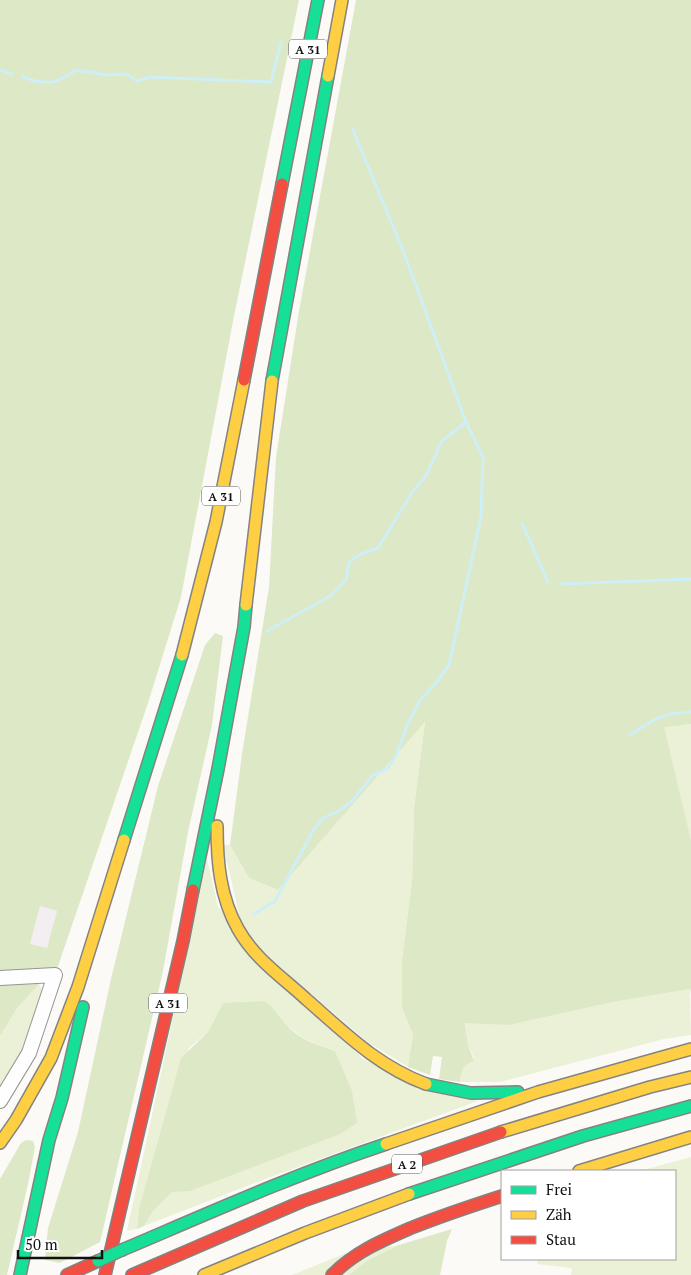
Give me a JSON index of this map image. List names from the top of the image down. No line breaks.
{"streets":{"highway":["A 31","A 2"]},"legend":["Frei","Zäh","Stau"],"scale_bar":"50 m"}
